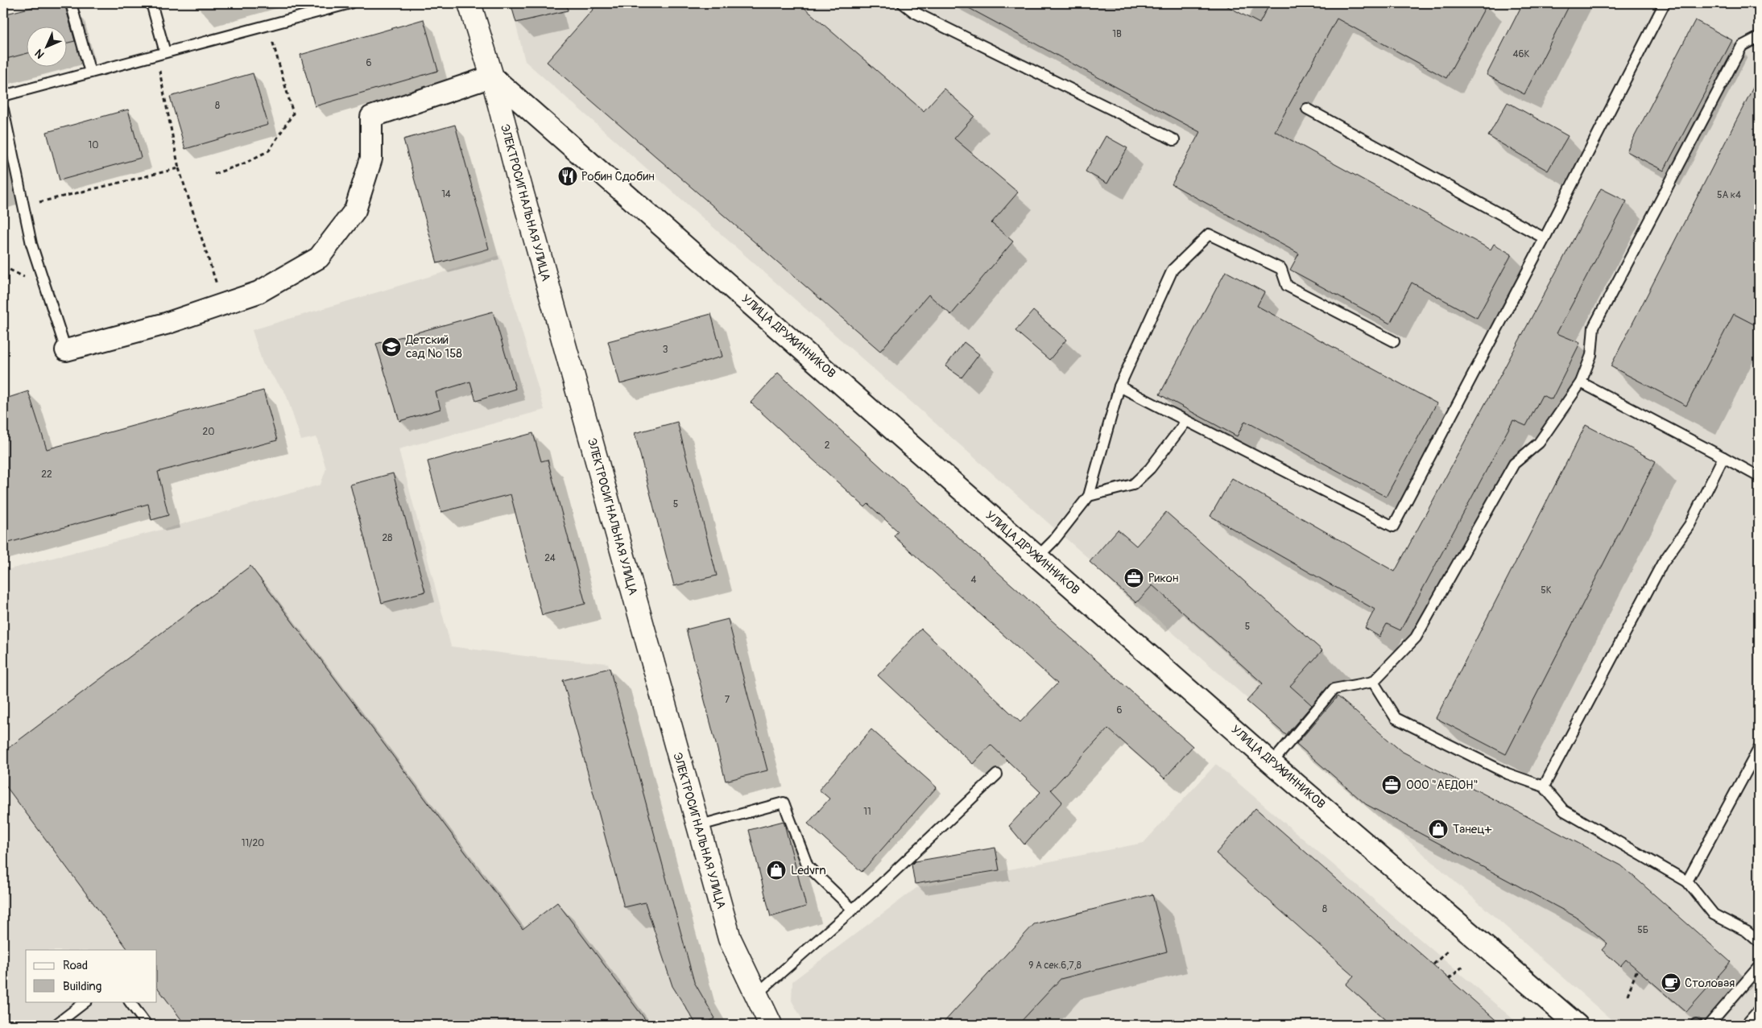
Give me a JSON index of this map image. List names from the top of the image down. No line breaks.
{"streets":{"street":["ЭЛЕКТРОСИГНАЛЬНАЯ УЛИЦА","УЛИЦА ДРУЖИННИКОВ"]},"crossings":[["ЭЛЕКТРОСИГНАЛЬНАЯ УЛИЦА","УЛИЦА ДРУЖИННИКОВ"]],"places":{"restaurant":["Робин Сдобин"],"school or university":["Детский сад № 158"],"office":["Рикон","ООО \"АЕДОН\""],"shop":["Танец+","Ledvrn"],"cafe":["Столовая"]},"house_numbers":["1В","46К","6","8","10","14","5А к4","3","20","2","22","5","28","24","4","5К","5","7","6","11","11/20","8","5Б","9 А сек.6,7,8"],"legend":["Road","Building"],"north":"bottom left"}
